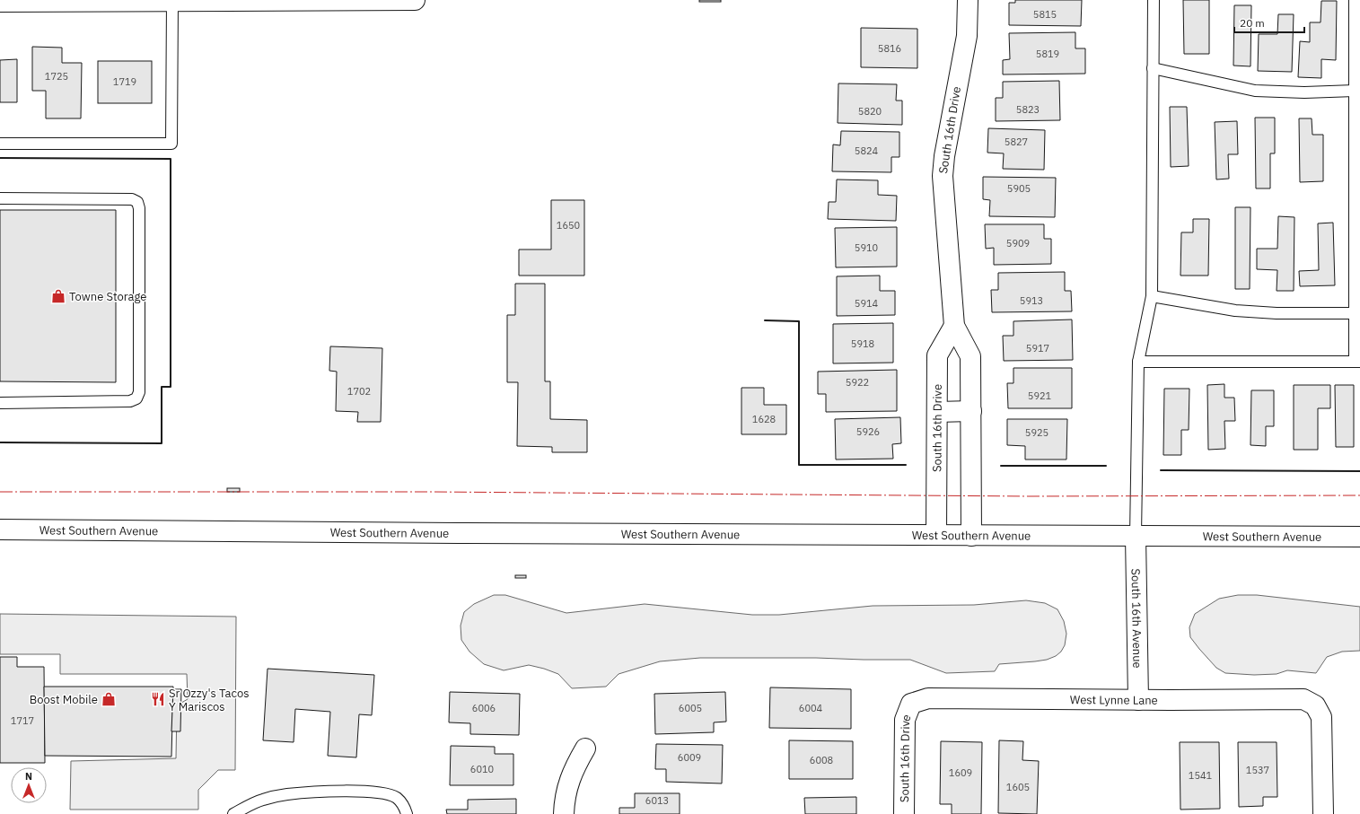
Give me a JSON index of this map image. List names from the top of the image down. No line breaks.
{"streets":{"street":["South 16th Drive","West Southern Avenue","South 16th Avenue","West Lynne Lane"]},"crossings":[["South 16th Drive","West Southern Avenue"],["South 16th Drive","West Lynne Lane"],["West Southern Avenue","South 16th Avenue"],["South 16th Avenue","West Lynne Lane"]],"places":{"shop":["Towne Storage","Boost Mobile"],"restaurant":["Sr Ozzy's Tacos Y Mariscos"]},"house_numbers":["5815","5816","5819","1725","1719","5823","5820","5827","5824","5905","1650","5909","5910","5913","5914","5918","5917","5922","1702","5921","1628","5926","5925","6006","6005","6004","1717","6009","6008","6010","1537","1609","1541","1605","6013"],"scale_bar":"20 m","north":"top"}
